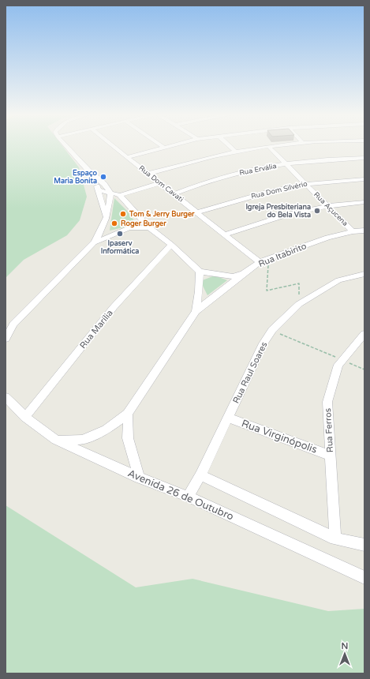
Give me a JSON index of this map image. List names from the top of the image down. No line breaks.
{"streets":{"street":["Rua Ervália","Rua Dom Cavati","Rua Dom Silvério","Rua Açucena","Rua Itabirito","Rua Marília","Rua Raul Soares","Rua Ferros","Rua Virginópolis","Avenida 26 de Outubro"]},"crossings":[["Rua Ervália","Rua Dom Cavati"],["Rua Ervália","Rua Açucena"],["Rua Dom Cavati","Rua Dom Silvério"],["Rua Dom Cavati","Rua Itabirito"],["Rua Dom Silvério","Rua Açucena"],["Rua Açucena","Rua Itabirito"],["Rua Itabirito","Avenida 26 de Outubro"],["Rua Marília","Avenida 26 de Outubro"],["Rua Raul Soares","Rua Virginópolis"],["Rua Raul Soares","Avenida 26 de Outubro"],["Rua Ferros","Rua Virginópolis"]],"places":["Espaço Maria Bonita","Igreja Presbiteriana do Bela Vista","Tom & Jerry Burger","Roger Burger","Ipaserv Informática"],"north":"top"}
